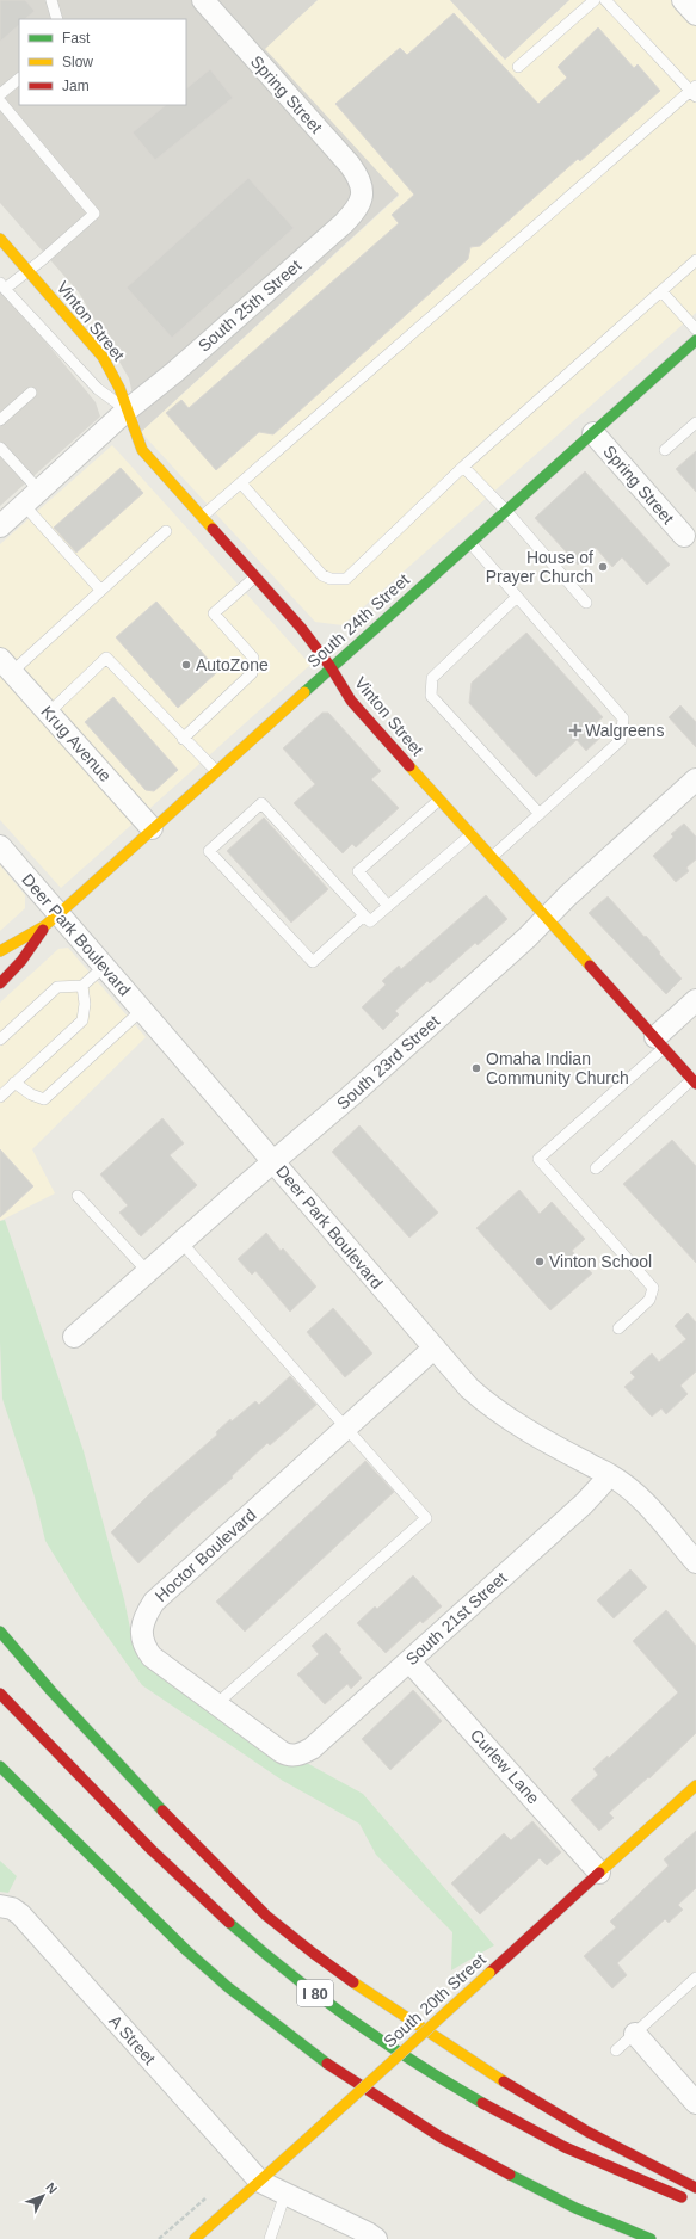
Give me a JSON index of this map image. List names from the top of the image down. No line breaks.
{"streets":{"main road":["Vinton Street","South 24th Street","I 80","South 20th Street"],"street":["Spring Street","South 25th Street","Krug Avenue","Deer Park Boulevard","South 23rd Street","Hoctor Boulevard","South 21st Street","Curlew Lane","A Street"]},"crossings":[["Spring Street","South 25th Street"],["Spring Street","South 24th Street"],["South 25th Street","Vinton Street"],["Vinton Street","South 24th Street"],["Vinton Street","South 23rd Street"],["South 24th Street","Krug Avenue"],["South 24th Street","Deer Park Boulevard"],["Deer Park Boulevard","South 23rd Street"],["Deer Park Boulevard","Hoctor Boulevard"],["Deer Park Boulevard","South 21st Street"],["Hoctor Boulevard","South 21st Street"],["South 21st Street","Curlew Lane"],["Curlew Lane","South 20th Street"],["South 20th Street","A Street"]],"places":{"other":["House of Prayer Church","AutoZone","Omaha Indian Community Church","Vinton School"],"health":["Walgreens"]},"legend":["Fast","Slow","Jam"],"north":"top right"}
